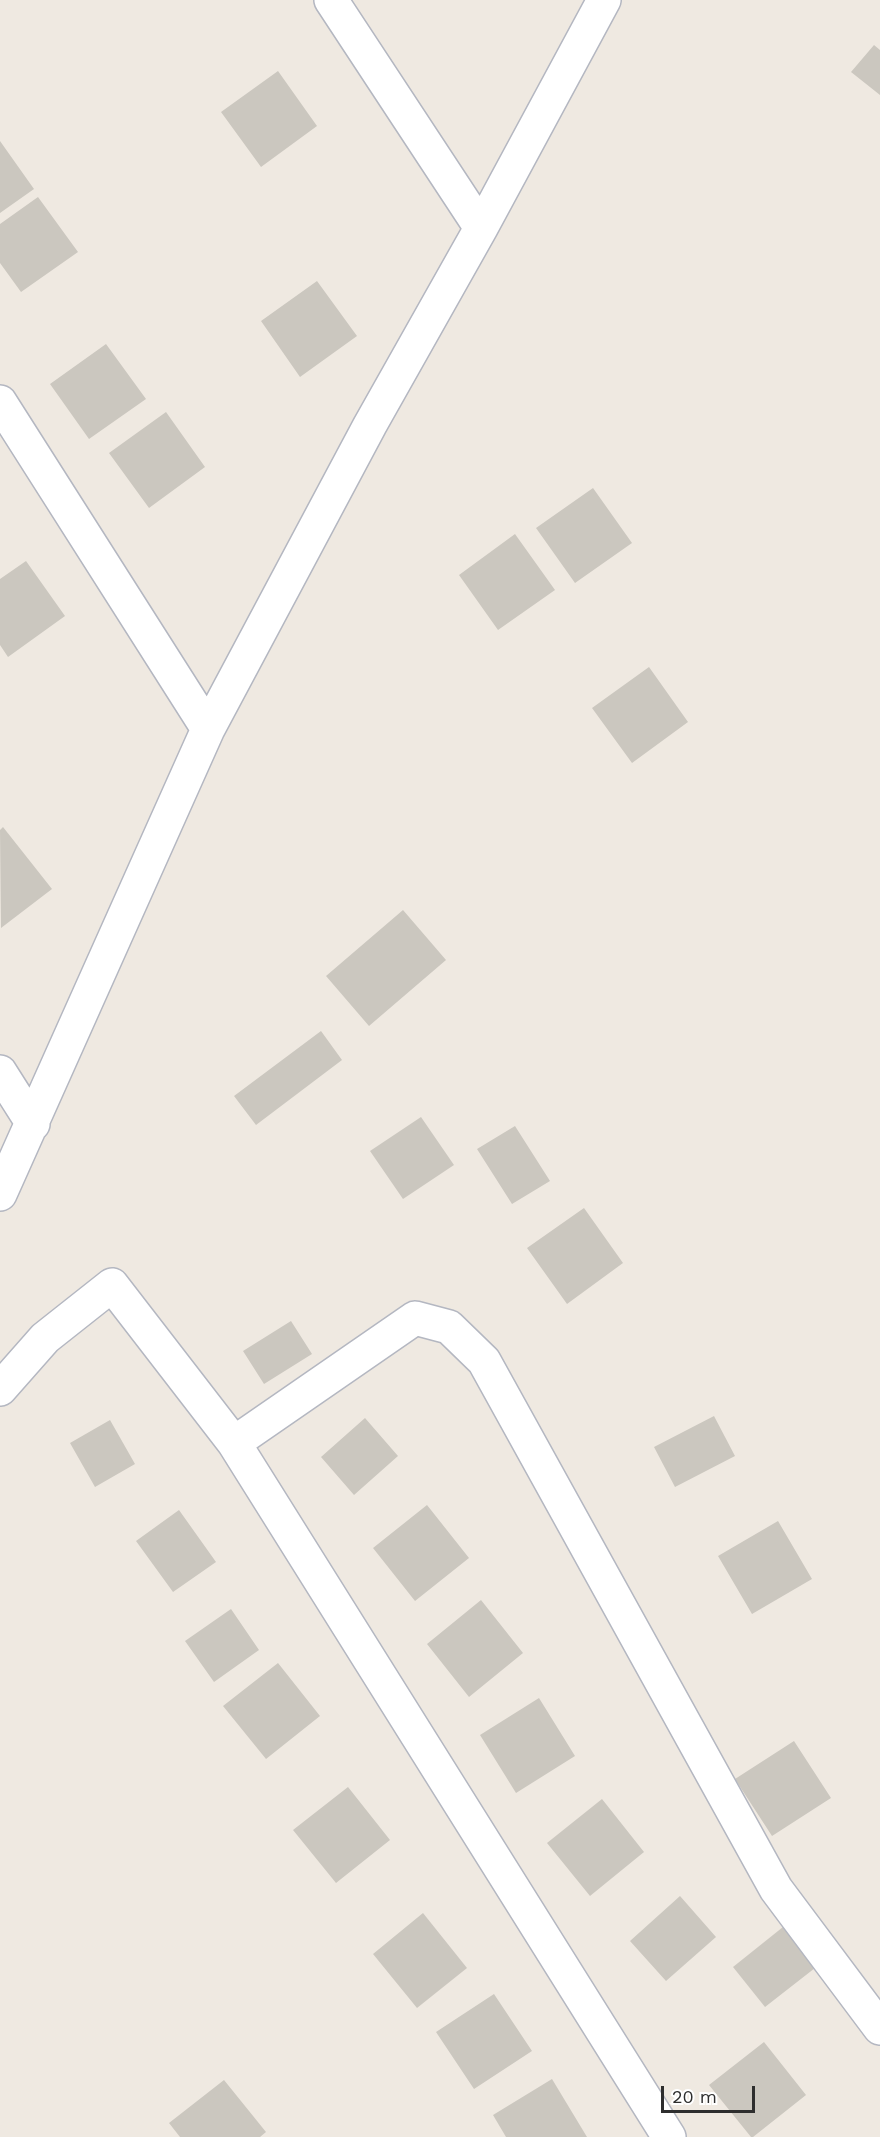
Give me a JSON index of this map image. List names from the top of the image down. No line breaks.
{"scale_bar":"20 m"}
